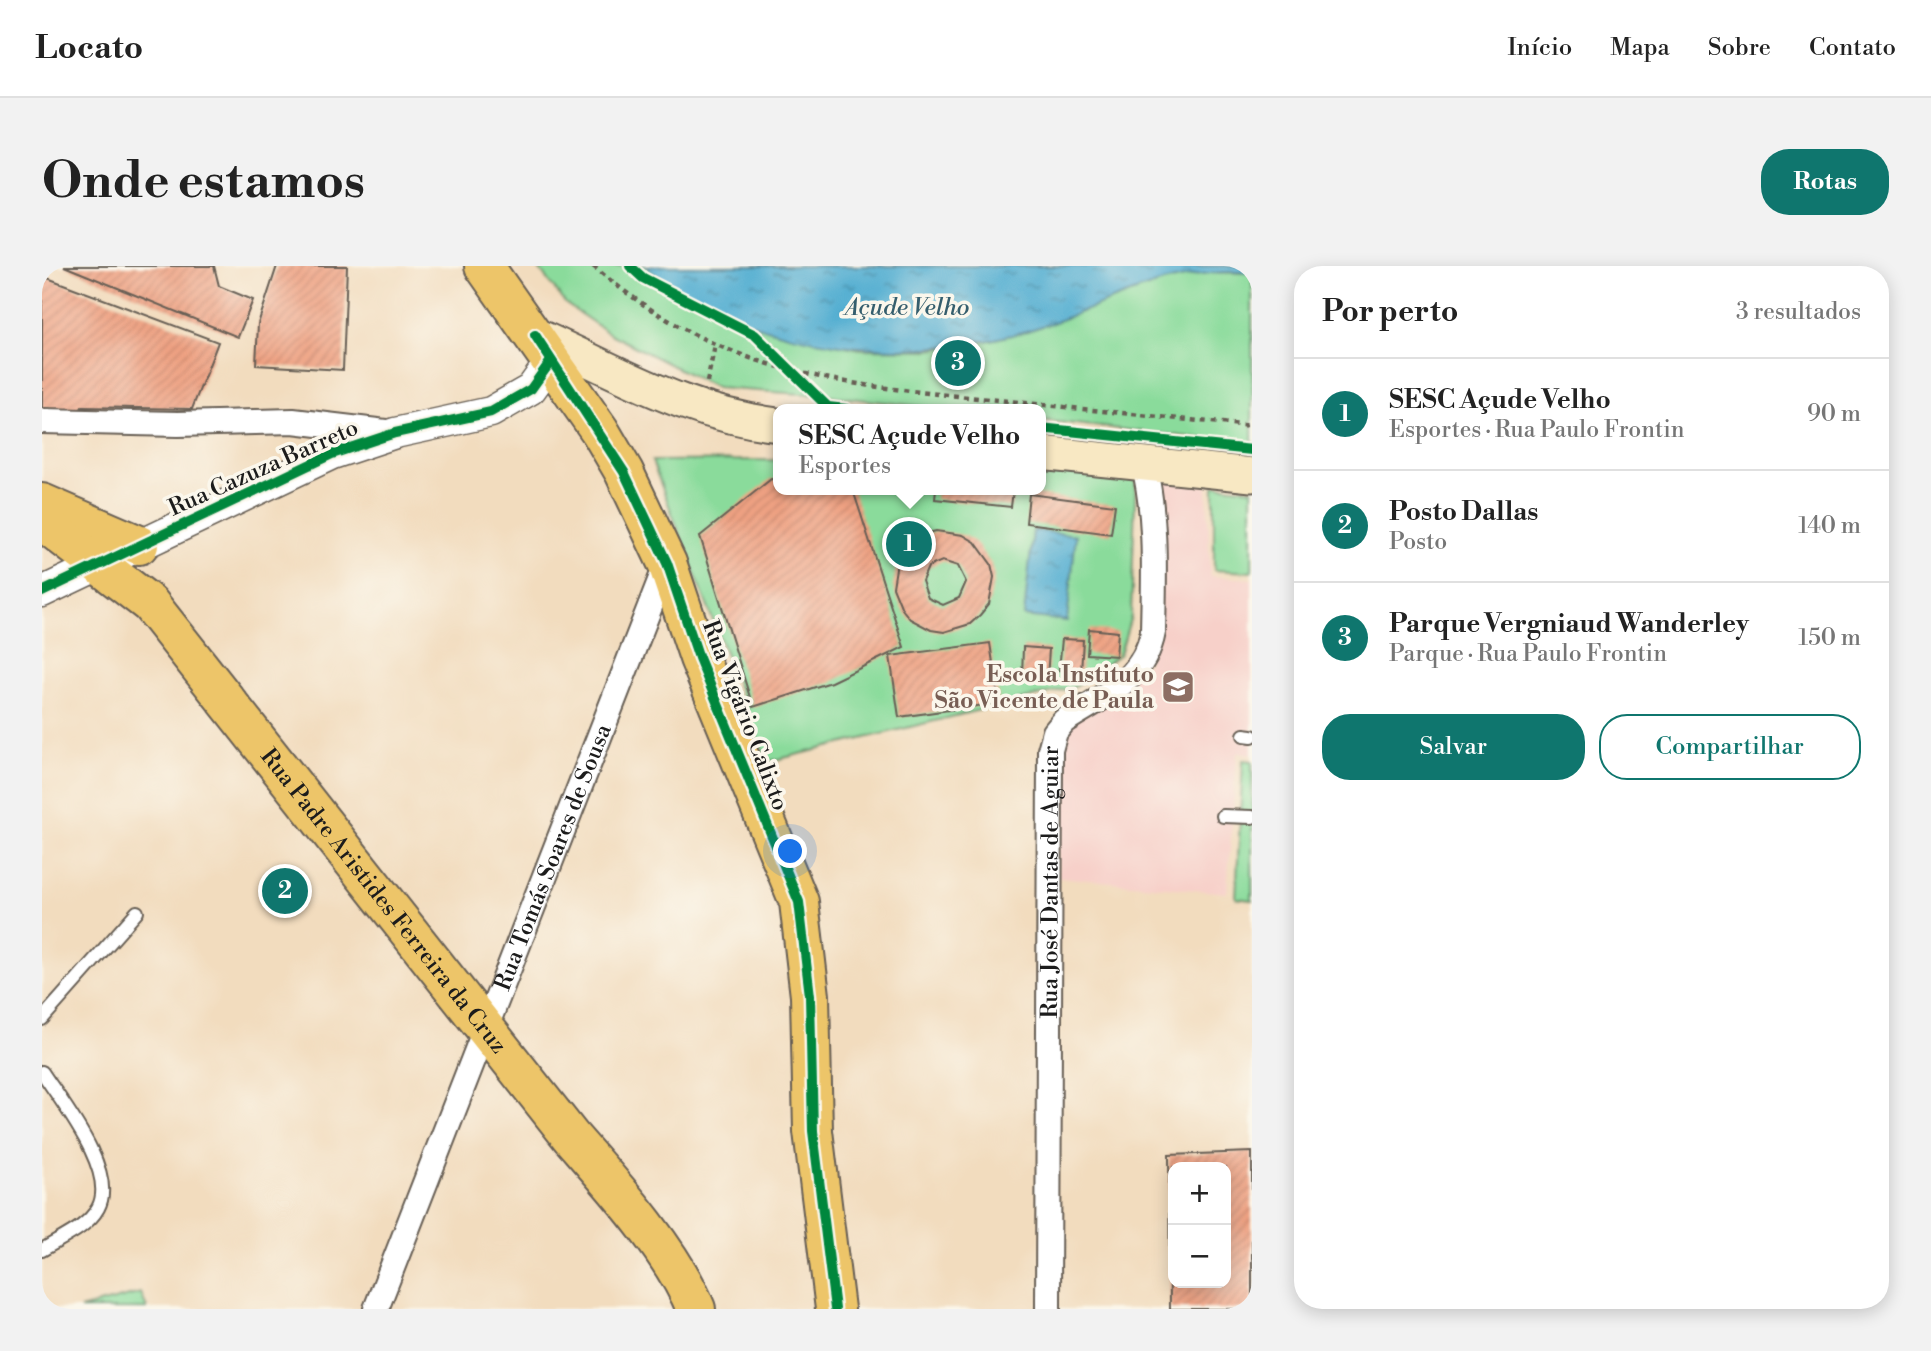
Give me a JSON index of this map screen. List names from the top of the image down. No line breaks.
{"streets":{"main road":["Rua Vigário Calixto","Rua Padre Aristides Ferreira da Cruz"],"street":["Rua Cazuza Barreto","Rua Tomás Soares de Sousa","Rua José Dantas de Aguiar"]},"crossings":[["Rua Cazuza Barreto","Rua Vigário Calixto"],["Rua Cazuza Barreto","Rua Padre Aristides Ferreira da Cruz"],["Rua Vigário Calixto","Rua Tomás Soares de Sousa"],["Rua Tomás Soares de Sousa","Rua Padre Aristides Ferreira da Cruz"]],"water":["Açude Velho"],"places":{"school or university":["Escola Instituto São Vicente de Paula"]},"page":{"header":"Locato","nav":["Início","Mapa","Sobre","Contato"],"buttons":["Rotas",["Salvar","Compartilhar"]],"title":"Onde estamos","heading":["Por perto","3 resultados"],"pins":["3","1","2"],"list":[{"mark":"1","name":"SESC Açude Velho","note":"Esportes · Rua Paulo Frontin","value":"90 m"},{"mark":"2","name":"Posto Dallas","note":"Posto","value":"140 m"},{"mark":"3","name":"Parque Vergniaud Wanderley","note":"Parque · Rua Paulo Frontin","value":"150 m"}],"popup":["SESC Açude Velho","Esportes"],"map_buttons":["+","−"]}}
